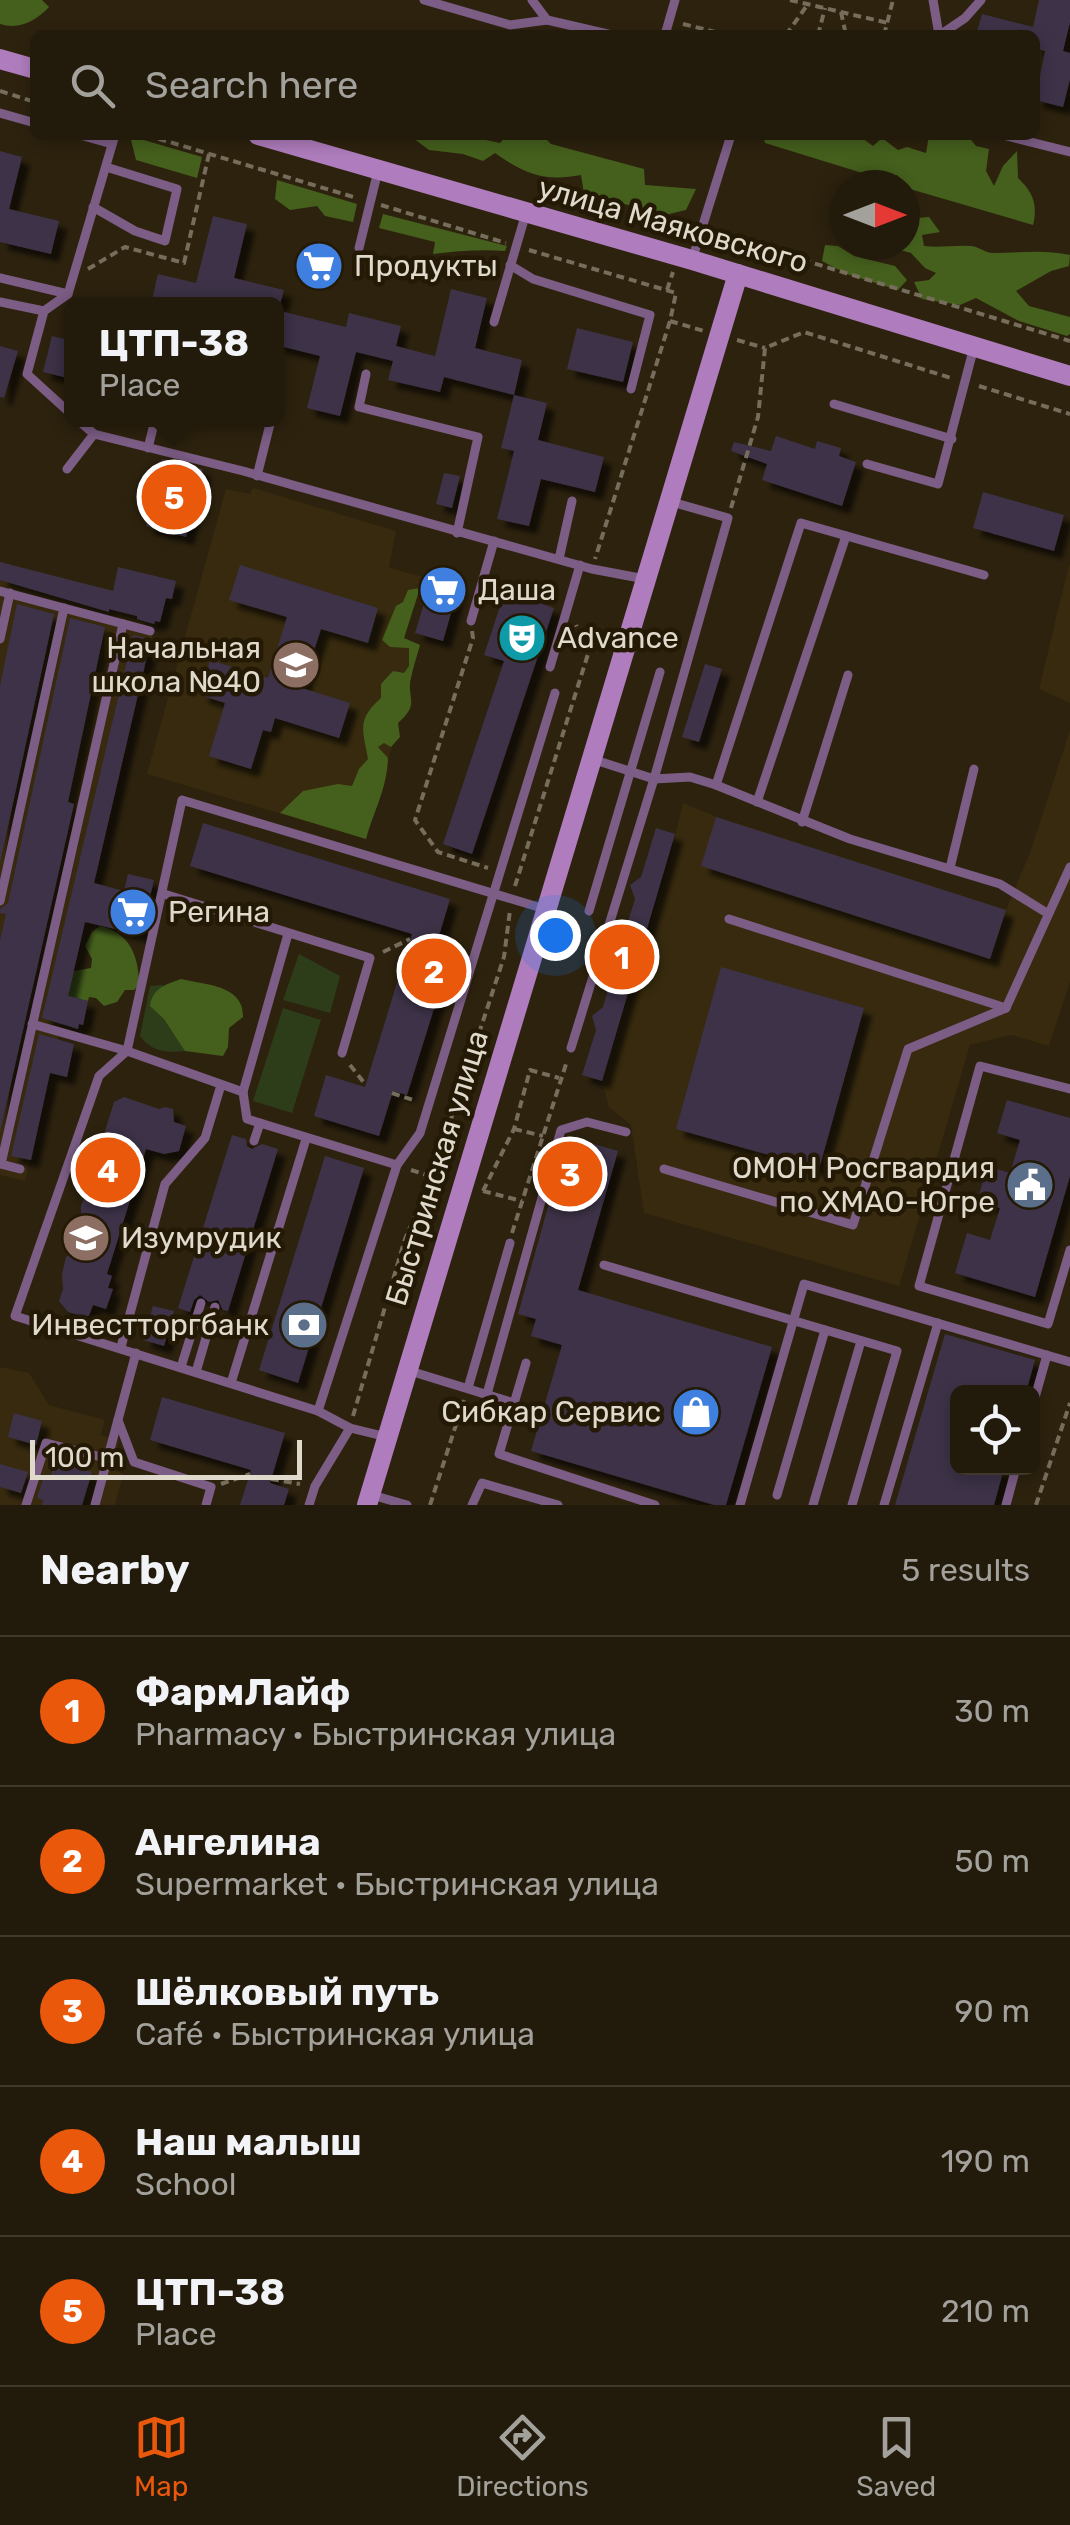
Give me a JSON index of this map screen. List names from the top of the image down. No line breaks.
{"streets":{"main road":["улица Маяковского","Быстринская улица"]},"crossings":[["улица Маяковского","Быстринская улица"]],"places":{"supermarket":["Продукты","Даша","Регина"],"theatre":["Advance"],"school or university":["Начальная школа №40","Изумрудик"],"public building":["ОМОН Росгвардия по ХМАО-Югре"],"bank":["Инвестторгбанк"],"shop":["Сибкар Сервис"]},"scale_bar":"100 m","north":"right","page":{"search":"Search here","popup":["ЦТП-38","Place"],"pins":["5","1","2","4","3"],"scale":"100 m","heading":["Nearby","5 results"],"list":[{"mark":"1","name":"ФармЛайф","note":"Pharmacy · Быстринская улица","value":"30 m"},{"mark":"2","name":"Ангелина","note":"Supermarket · Быстринская улица","value":"50 m"},{"mark":"3","name":"Шёлковый путь","note":"Café · Быстринская улица","value":"90 m"},{"mark":"4","name":"Наш малыш","note":"School","value":"190 m"},{"mark":"5","name":"ЦТП-38","note":"Place","value":"210 m"}],"nav":["Map","Directions","Saved"]}}
